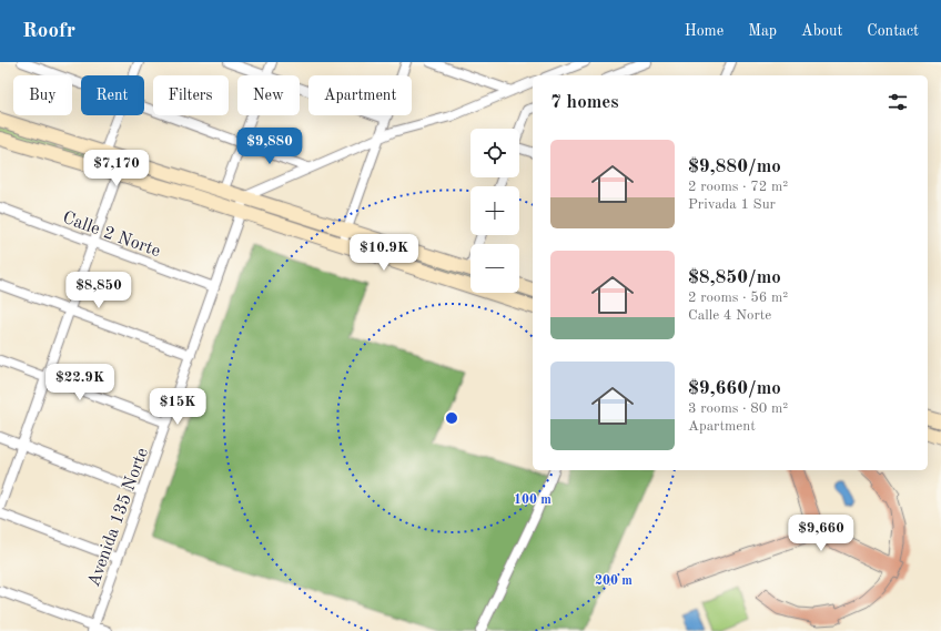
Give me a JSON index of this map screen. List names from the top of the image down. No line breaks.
{"streets":{"street":["Calle 2 Norte","Avenida 135 Norte"]},"crossings":[["Calle 2 Norte","Avenida 135 Norte"]],"page":{"header":"Roofr","nav":["Home","Map","About","Contact"],"chip":["Buy","Rent","Filters","New","Apartment"],"heading":"7 homes","price":["$9,880","$7,170","$10.9K","$8,850","$22.9K","$15K","$9,660"],"map_buttons":["+","−"],"list":[{"name":"$9,880/mo","note":"2 rooms · 72 m² · Privada 1 Sur"},{"name":"$8,850/mo","note":"2 rooms · 56 m² · Calle 4 Norte"},{"name":"$9,660/mo","note":"3 rooms · 80 m² · Apartment"}]},"rings":["100 m","200 m"]}
